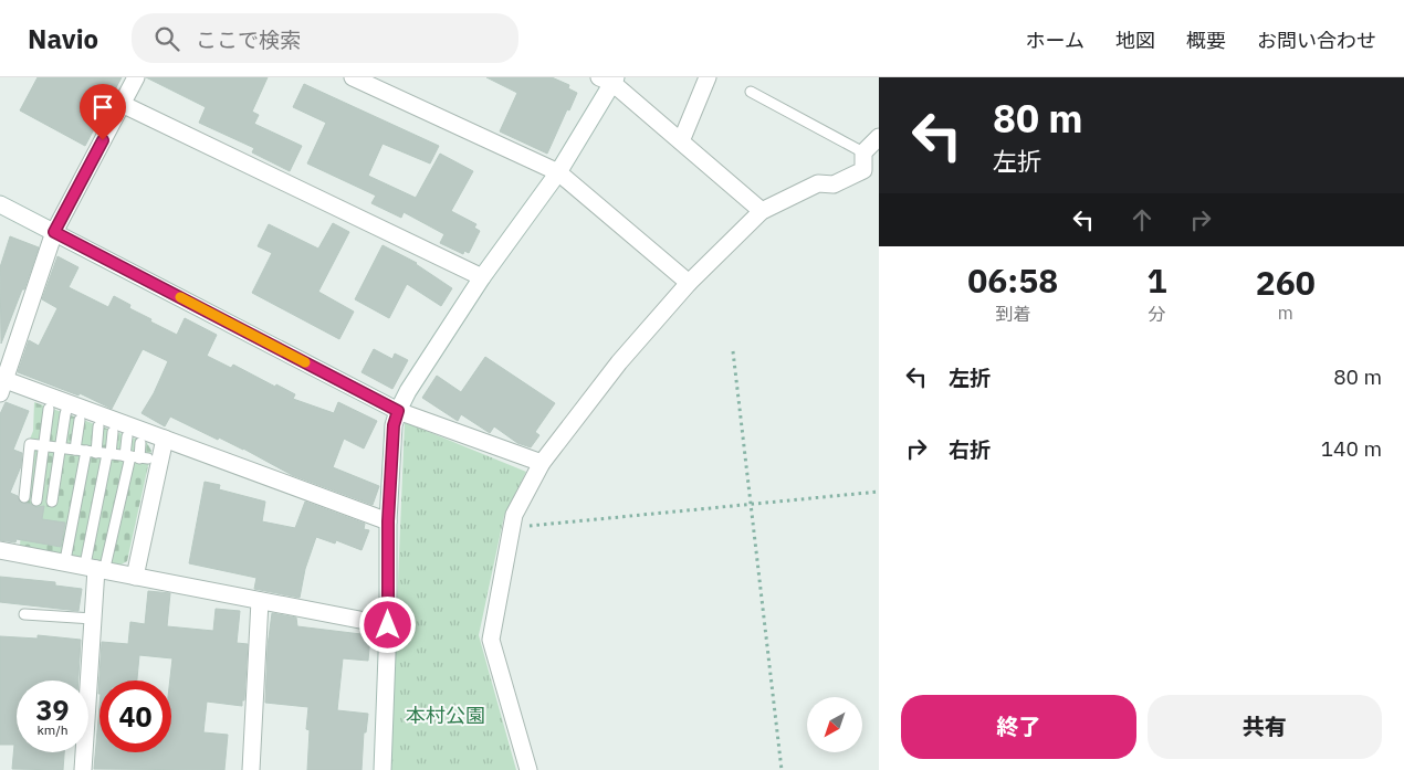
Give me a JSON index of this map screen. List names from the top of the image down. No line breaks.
{"parks":["本村公園"],"north":"bottom left","page":{"header":"Navio","search":"ここで検索","nav":["ホーム","地図","概要","お問い合わせ"],"turn":["80 m","左折"],"eta":["06:58","到着","1","分","260","m"],"list":[{"name":"左折","value":"80 m"},{"name":"右折","value":"140 m"}],"speed":"39 km/h","limit":"40","buttons":["終了","共有"]}}
